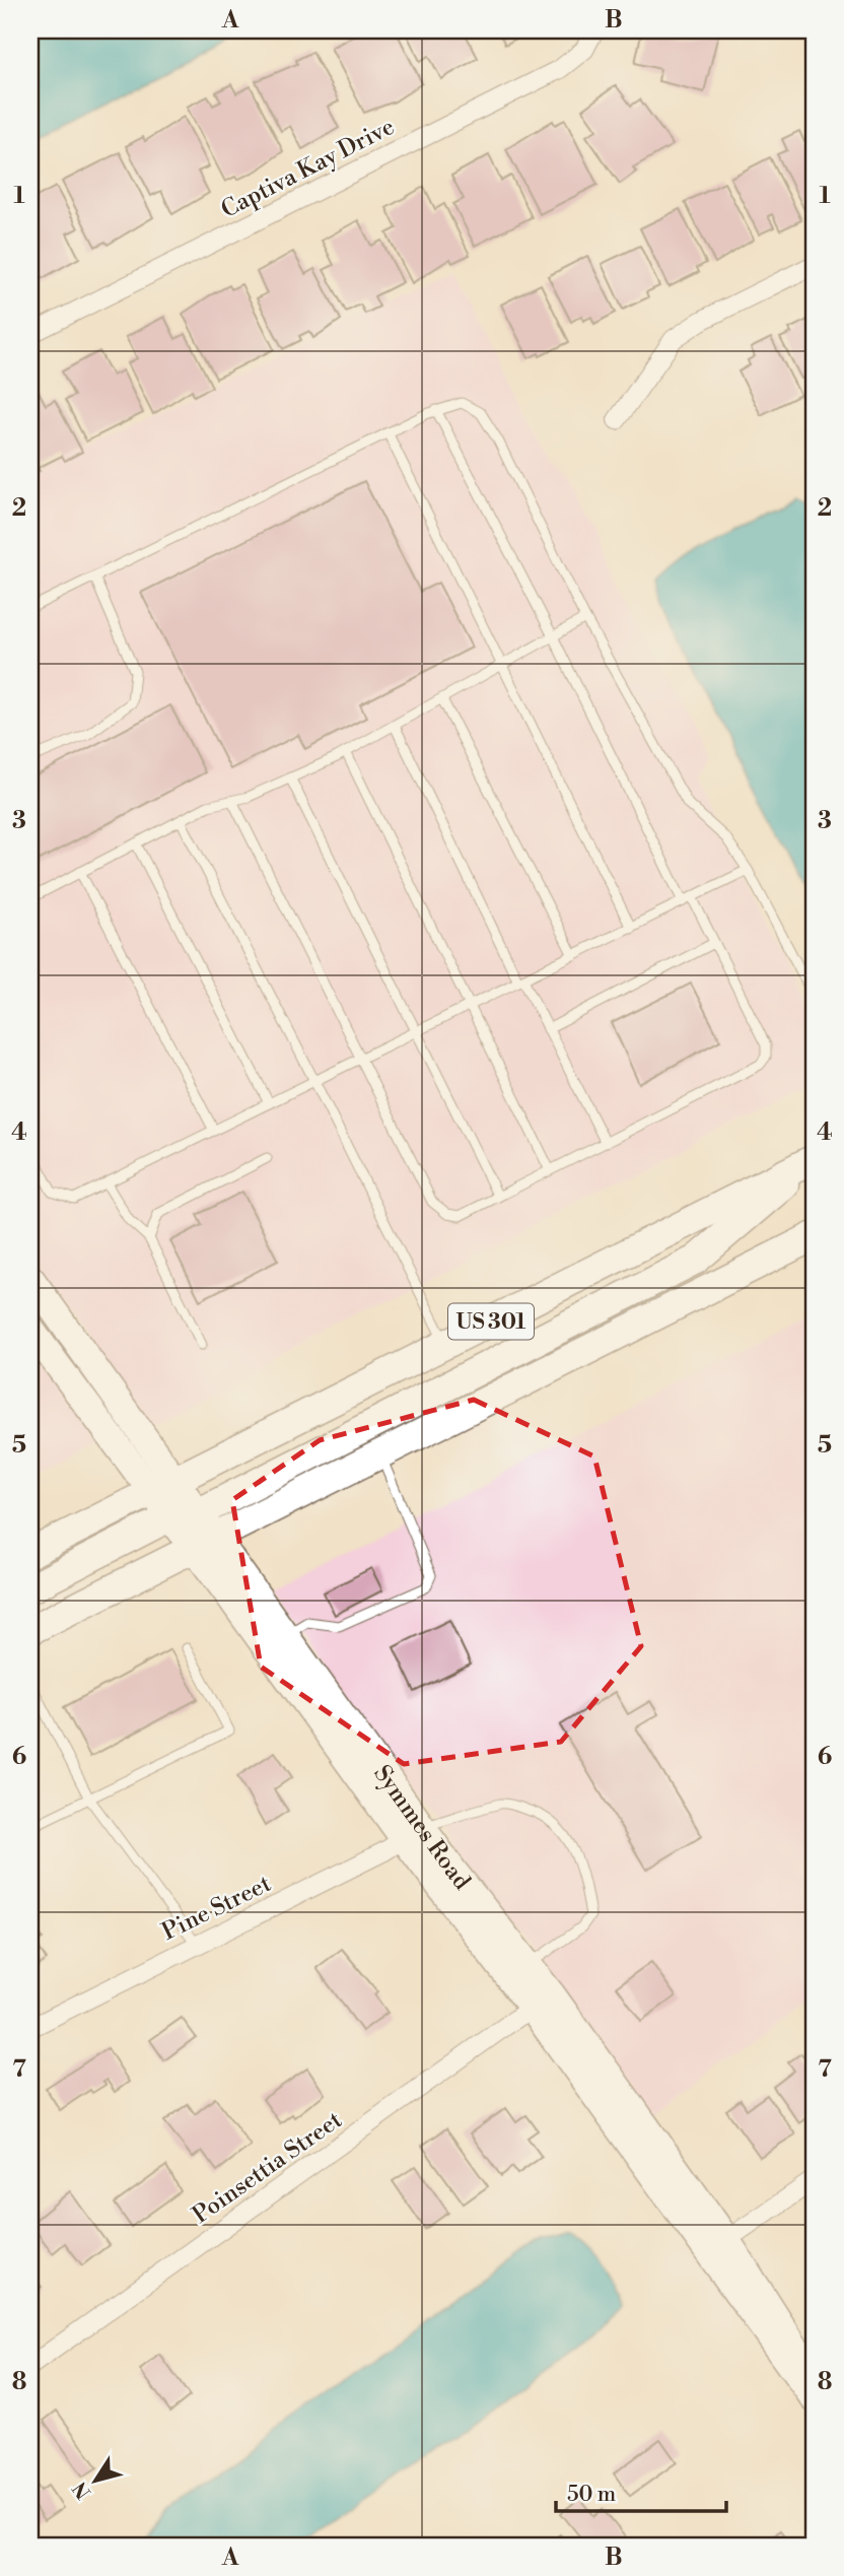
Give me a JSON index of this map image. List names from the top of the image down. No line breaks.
{"streets":{"main road":["US 301"],"street":["Captiva Kay Drive","Symmes Road","Pine Street","Poinsettia Street"]},"crossings":[["US 301","Symmes Road"],["Symmes Road","Pine Street"],["Symmes Road","Poinsettia Street"]],"scale_bar":"50 m","north":"bottom left","grid":{"columns":["A","B"],"rows":["1","2","3","4","5","6","7","8"]}}
